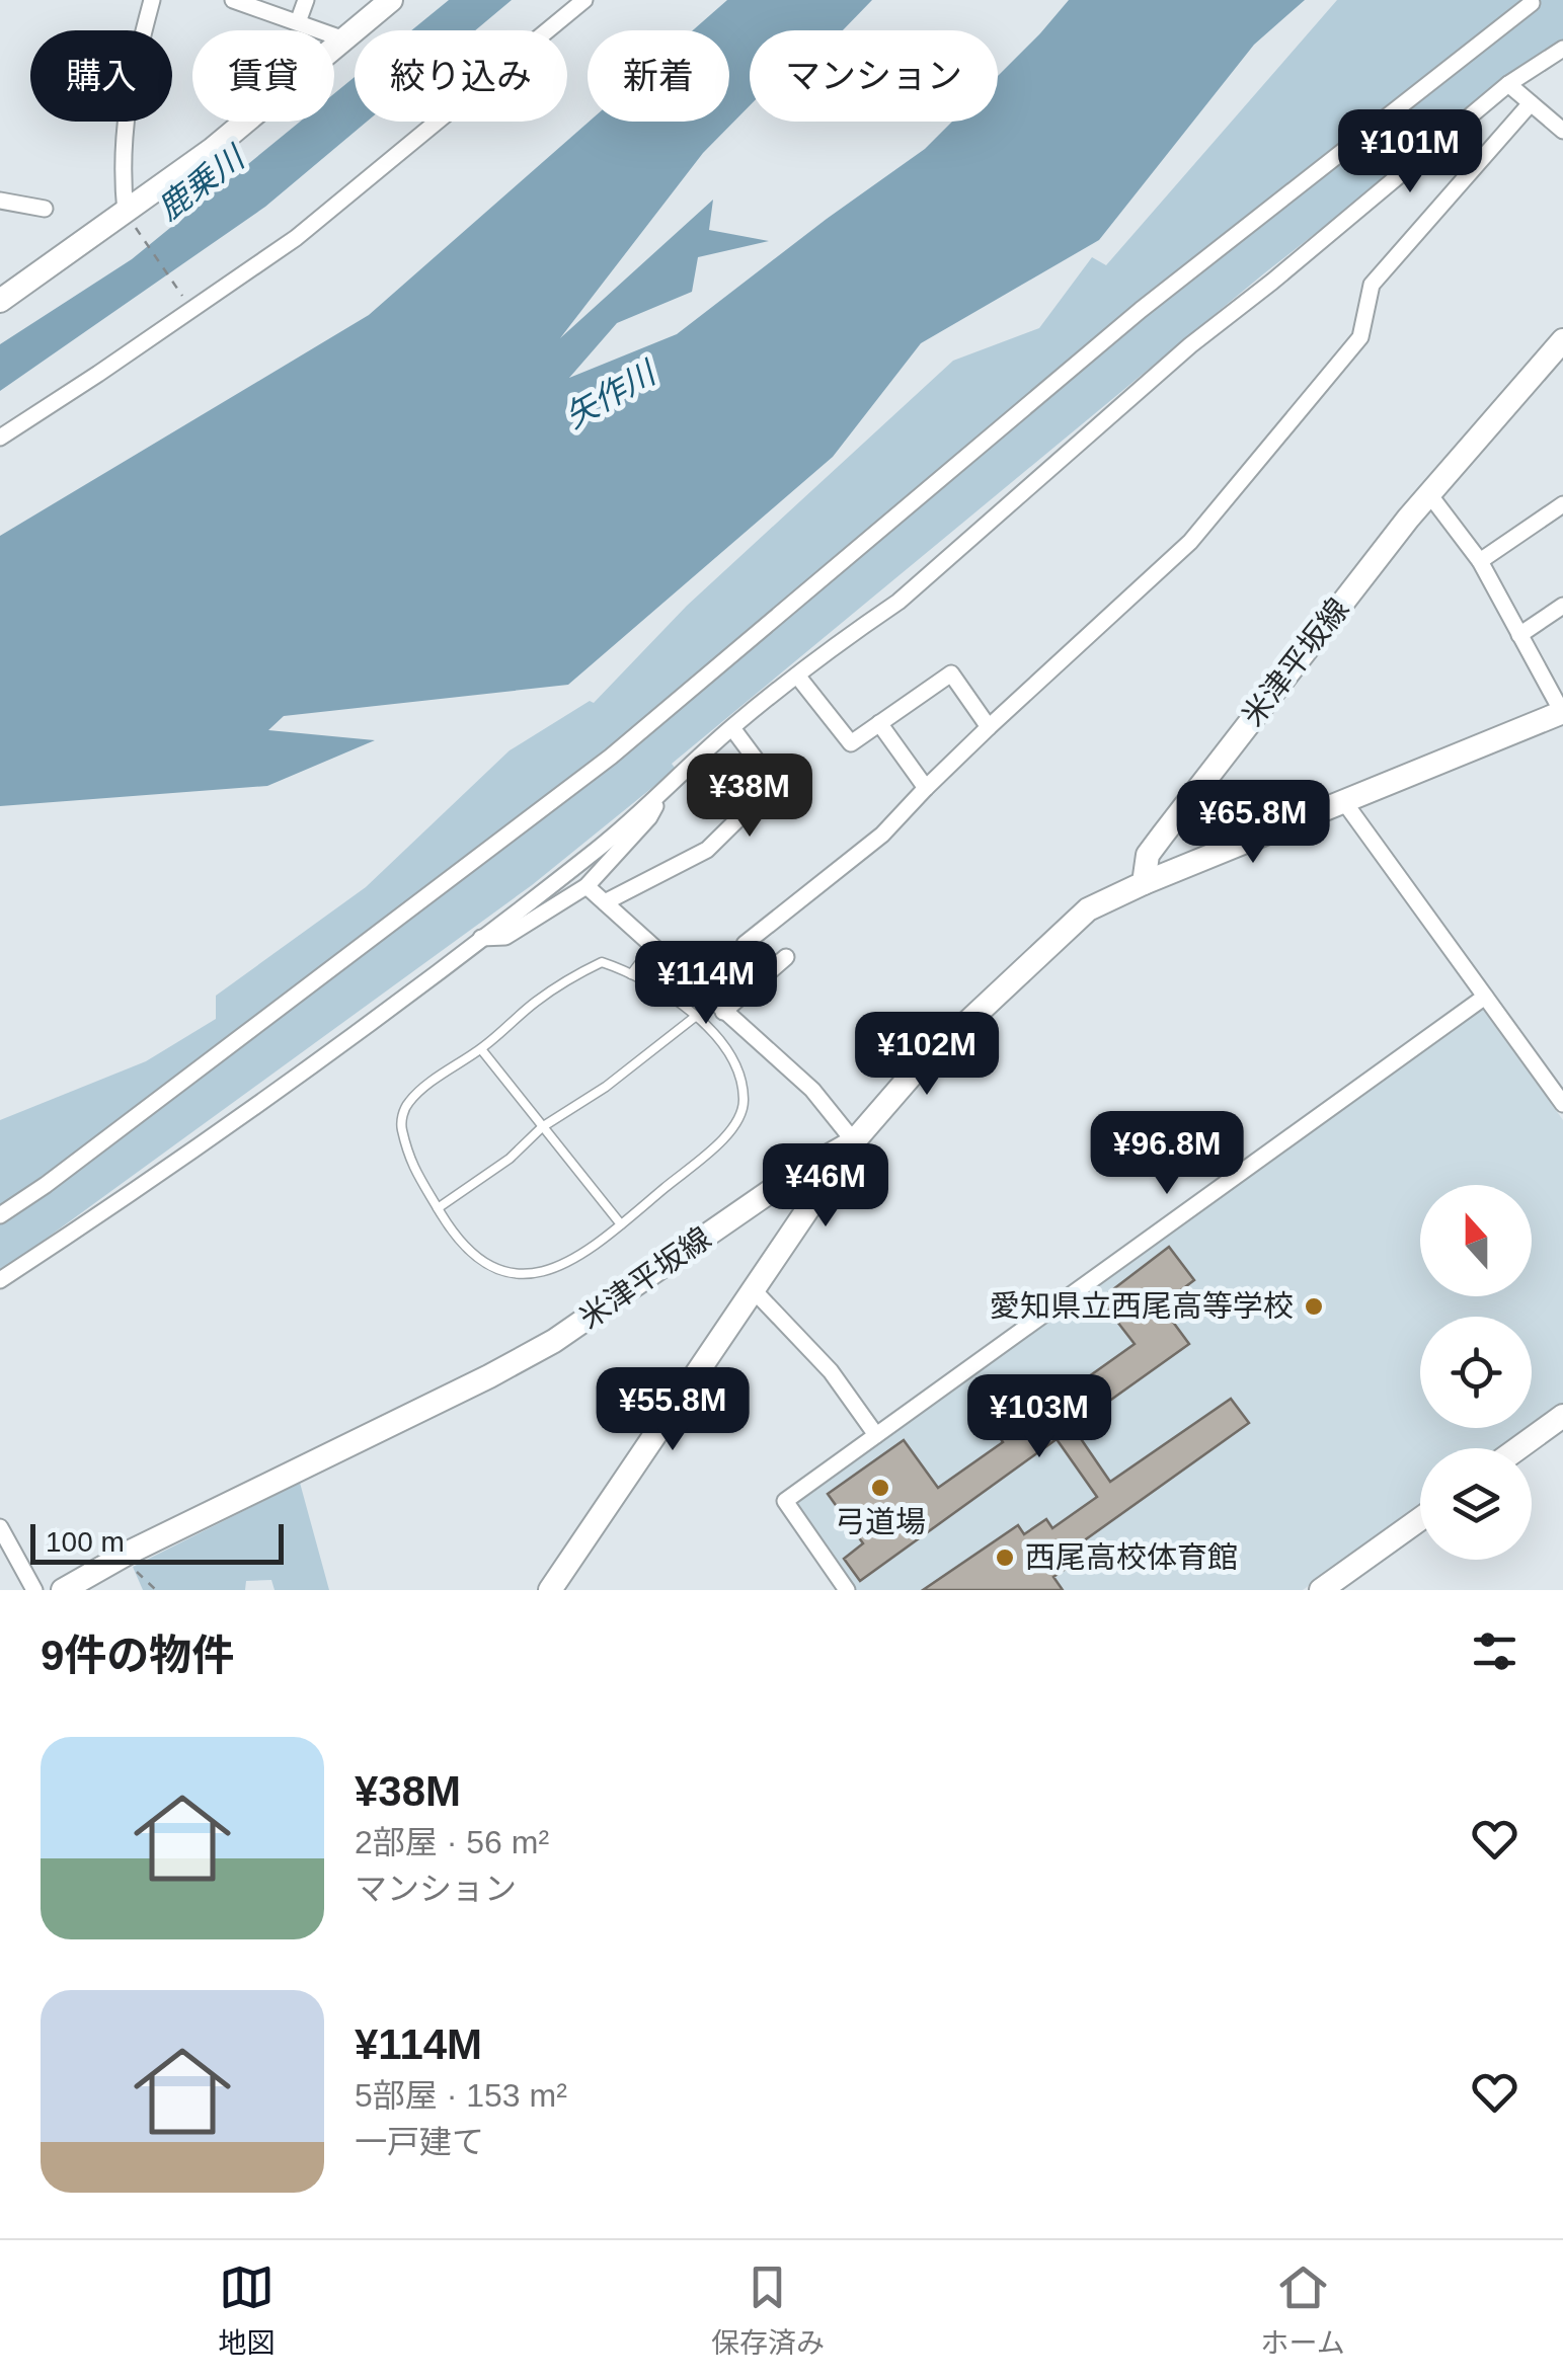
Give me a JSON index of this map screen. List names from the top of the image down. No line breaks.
{"streets":{"main road":["米津平坂線"]},"water":["鹿乗川","矢作川"],"places":["愛知県立西尾高等学校","弓道場","西尾高校体育館"],"scale_bar":"100 m","north":"top","page":{"chip":["購入","賃貸","絞り込み","新着","マンション"],"price":["¥101M","¥38M","¥65.8M","¥114M","¥102M","¥96.8M","¥46M","¥55.8M","¥103M"],"scale":"100 m","heading":"9件の物件","list":[{"name":"¥38M","note":"2部屋 · 56 m² · マンション"},{"name":"¥114M","note":"5部屋 · 153 m² · 一戸建て"}],"tabs":["地図","保存済み","ホーム"]}}
